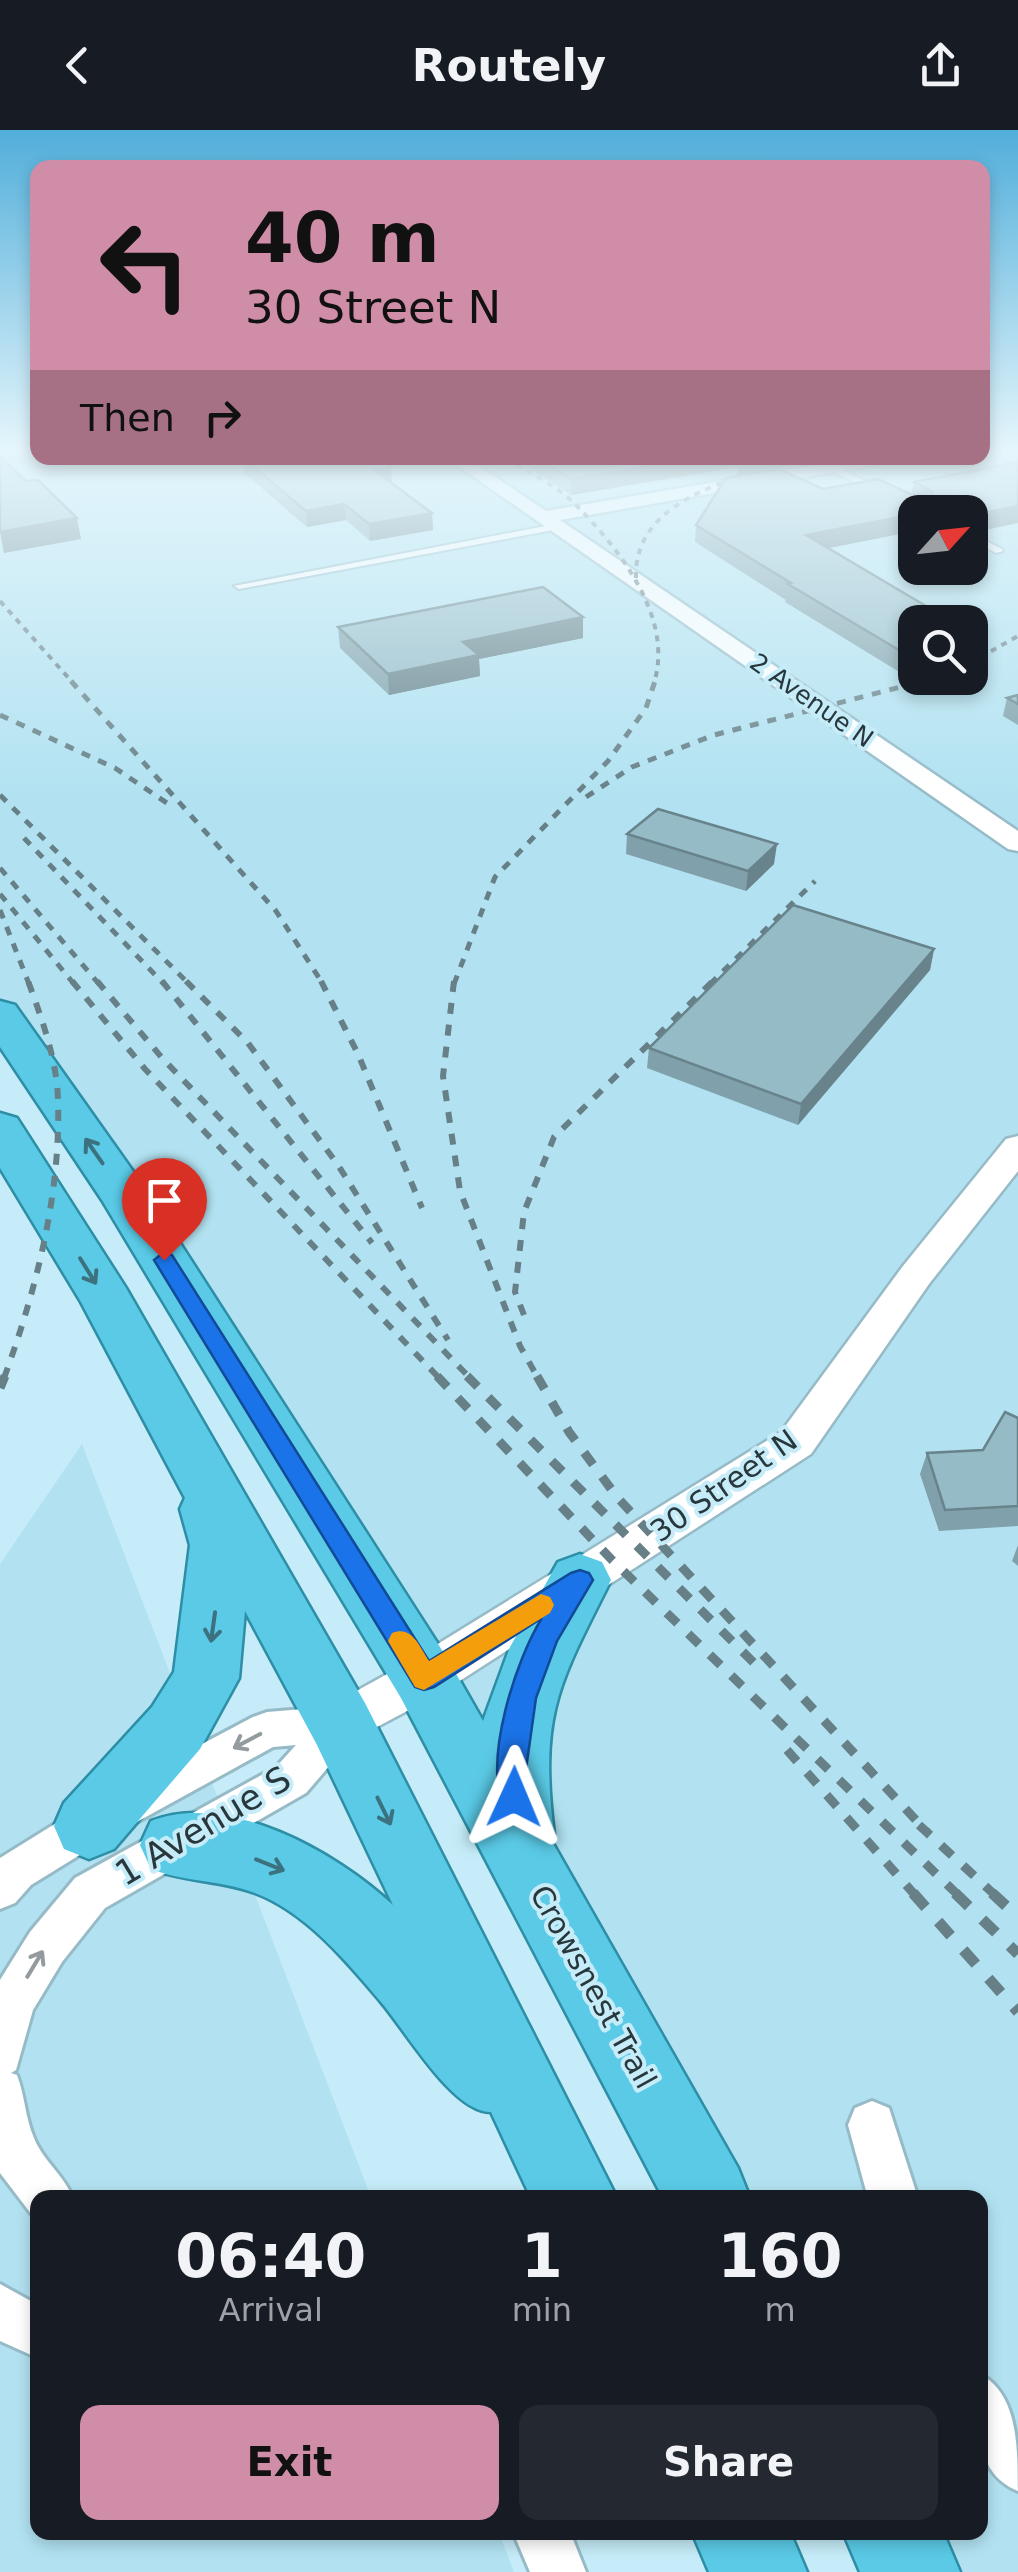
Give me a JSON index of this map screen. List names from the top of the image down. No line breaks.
{"streets":{"highway":["Crowsnest Trail"],"street":["2 Avenue N","30 Street N","1 Avenue S"]},"crossings":[["30 Street N","1 Avenue S"],["30 Street N","Crowsnest Trail"]],"north":"top right","page":{"header":"Routely","turn":["40 m","30 Street N"],"then":"Then","eta":["06:40","Arrival","1","min","160","m"],"buttons":["Exit","Share"]}}
